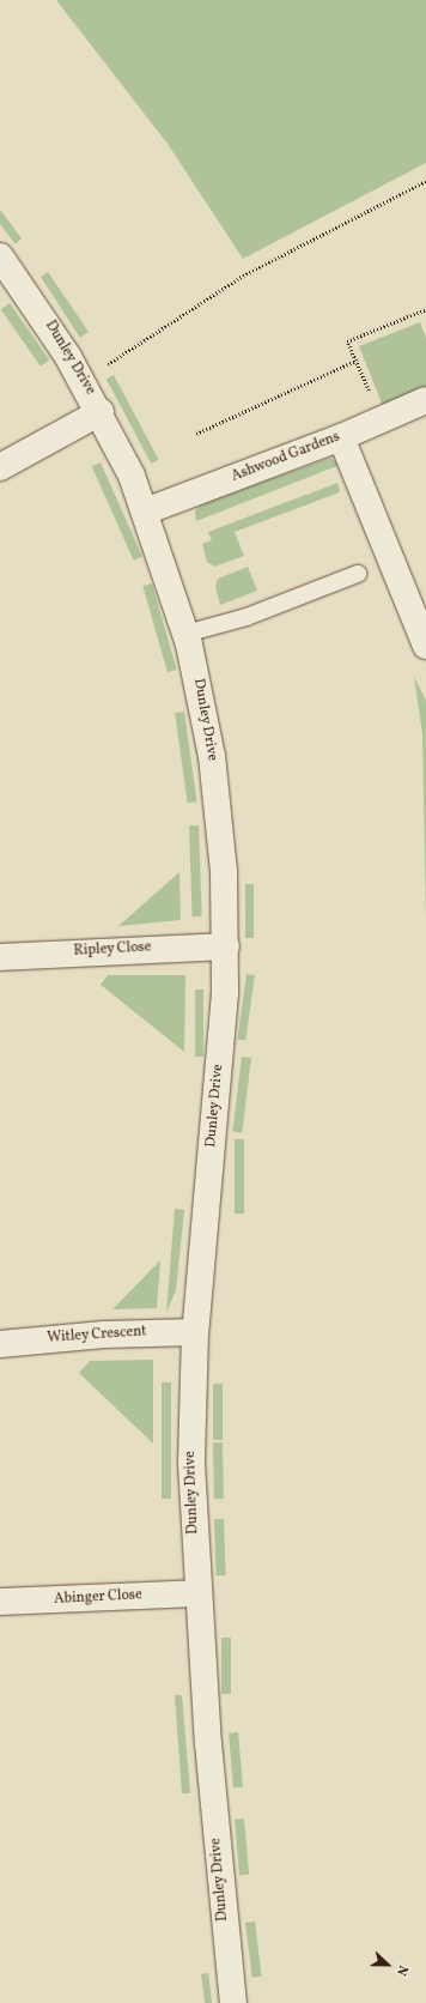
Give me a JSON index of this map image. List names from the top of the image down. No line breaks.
{"streets":{"street":["Dunley Drive","Ashwood Gardens","Ripley Close","Witley Crescent","Abinger Close"]},"crossings":[["Dunley Drive","Ashwood Gardens"],["Dunley Drive","Ripley Close"],["Dunley Drive","Witley Crescent"],["Dunley Drive","Abinger Close"]],"north":"right"}
